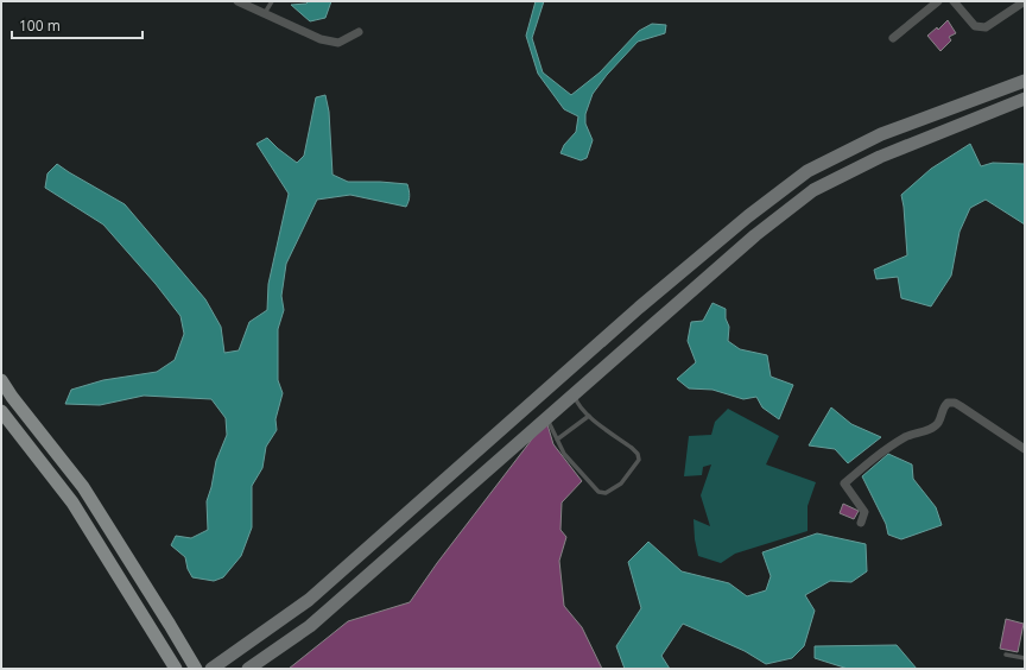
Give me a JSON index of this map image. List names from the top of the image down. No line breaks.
{"scale_bar":"100 m"}
